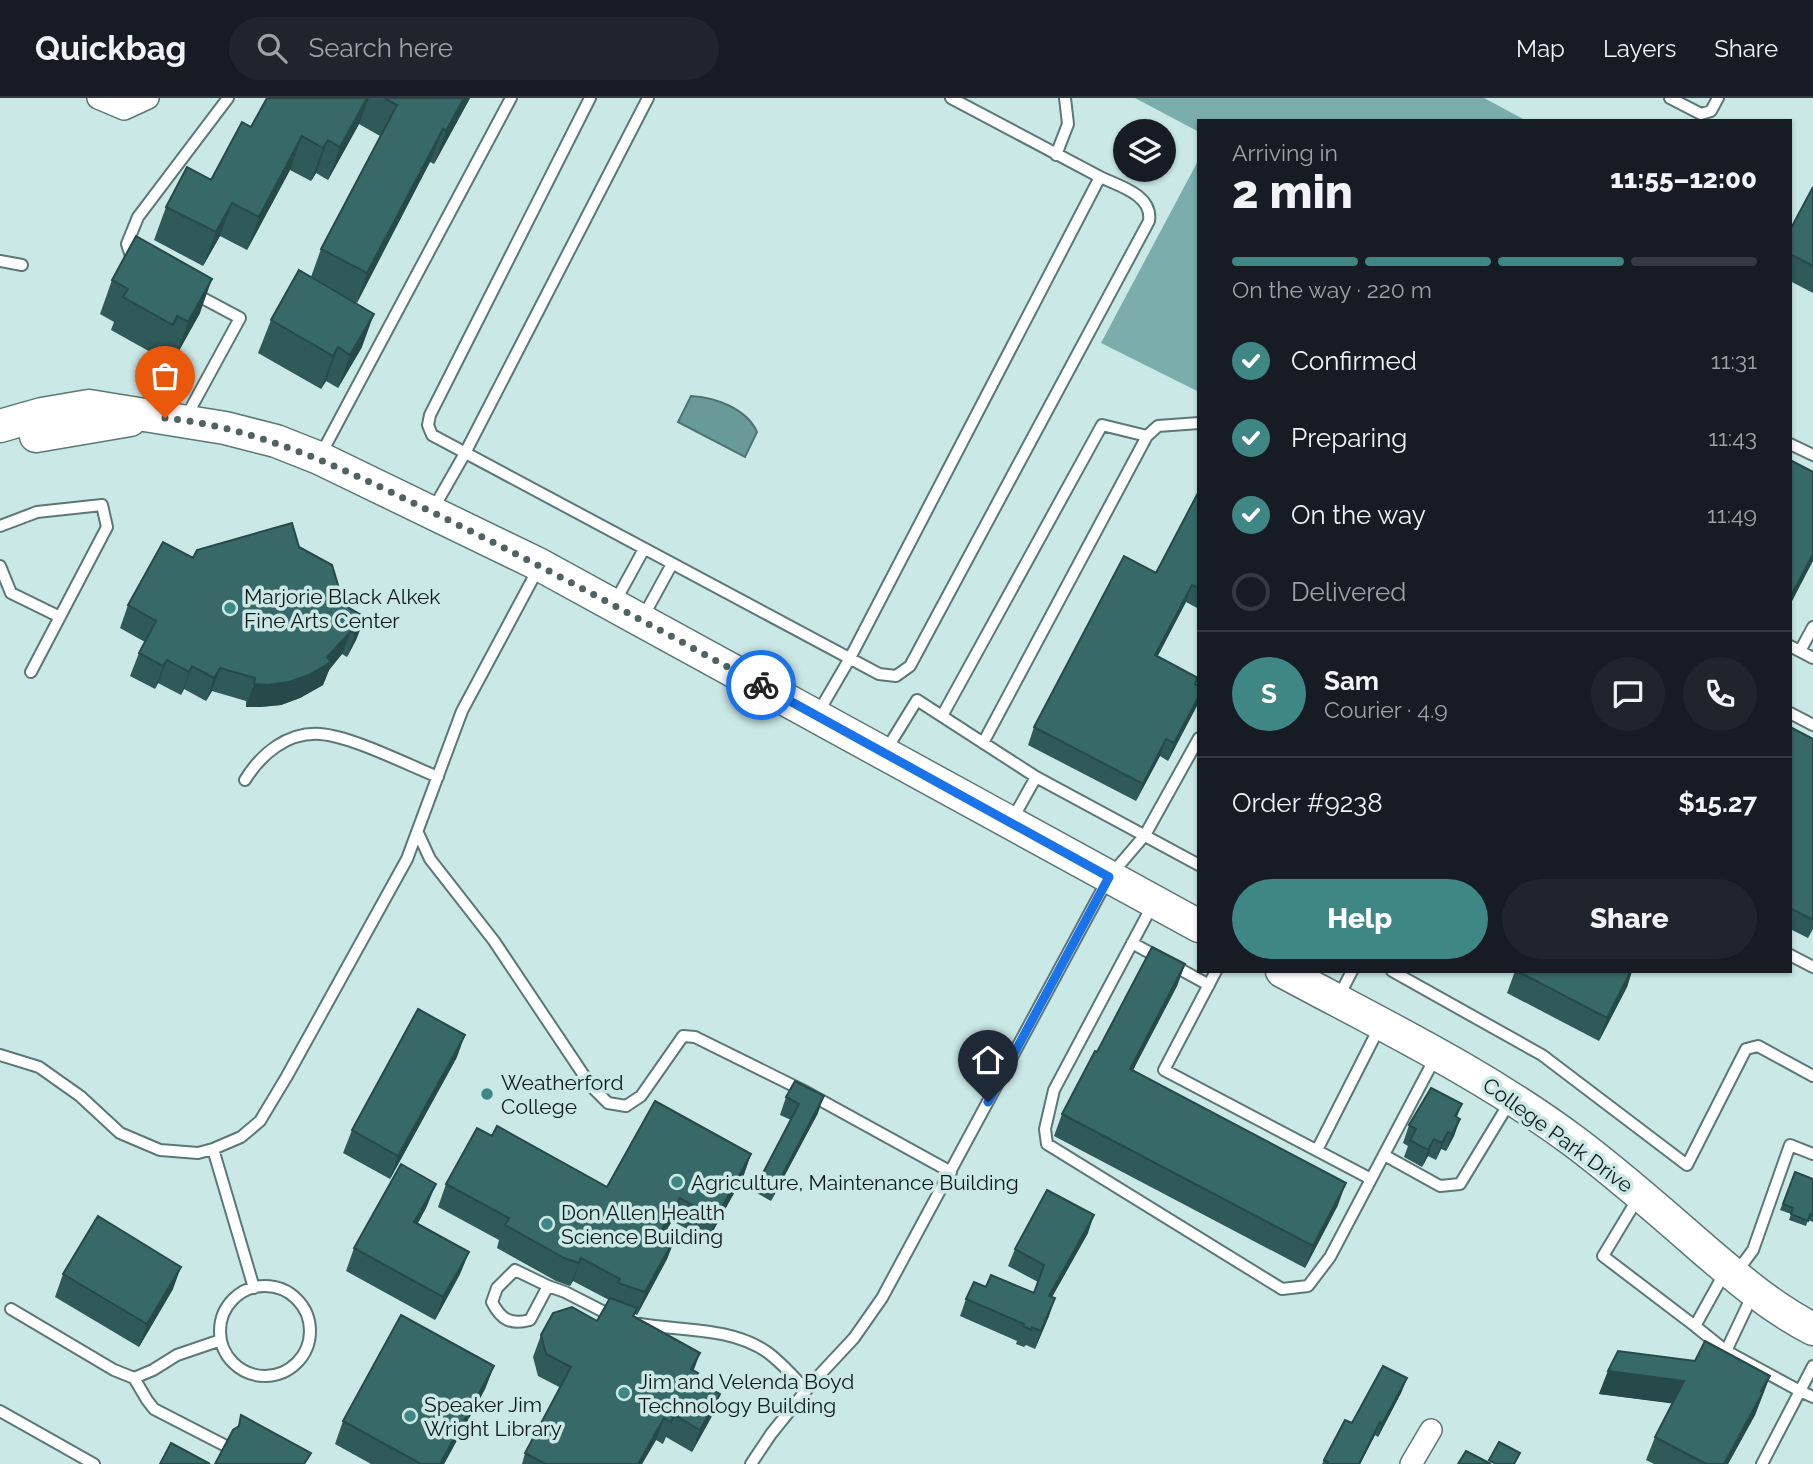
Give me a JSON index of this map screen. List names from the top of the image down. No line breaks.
{"streets":{"street":["College Park Drive"]},"places":["Marjorie Black Alkek Fine Arts Center","Weatherford College","Agriculture, Maintenance Building","Don Allen Health Science Building","Jim and Velenda Boyd Technology Building","Speaker Jim Wright Library"],"page":{"header":"Quickbag","search":"Search here","nav":["Map","Layers","Share"],"heading":["2 min","Arriving in","11:55–12:00"],"panel":["Sam","Courier · 4.9","Order #9238","$15.27"],"bar":"On the way · 220 m","list":[["Confirmed","11:31"],["Preparing","11:43"],["On the way","11:49"],"Delivered"],"round":"S","buttons":["Help","Share"]}}
